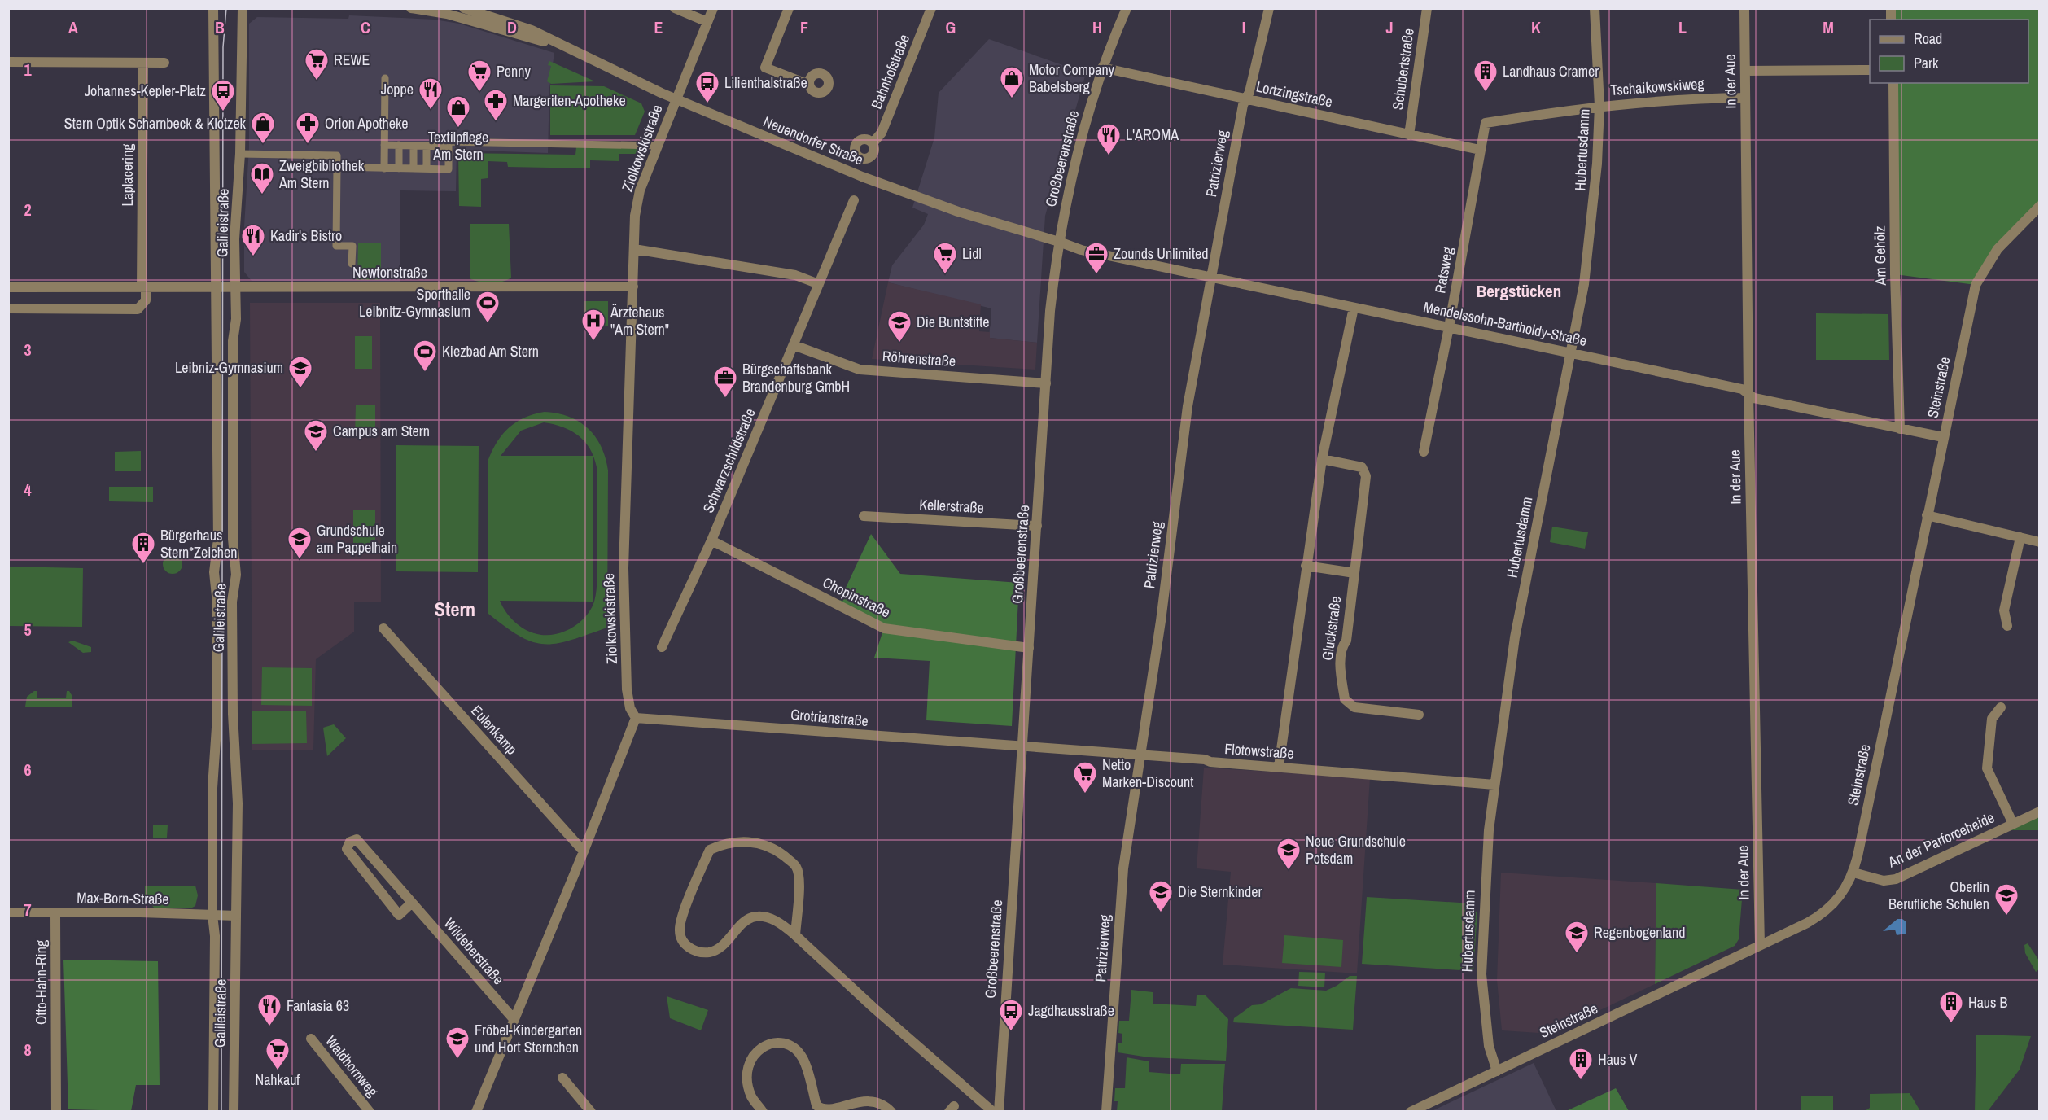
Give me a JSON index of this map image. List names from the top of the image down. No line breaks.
{"streets":{"street":["Schubertstraße","Bahnhofstraße","In der Aue","Tschaikowskiweg","Lortzingstraße","Neuendorfer Straße","Ziolkowskistraße","Hubertusdamm","Großbeerenstraße","Patrizierweg","Laplacering","Galileistraße","Am Gehölz","Ratsweg","Newtonstraße","Mendelssohn-Bartholdy-Straße","Röhrenstraße","Steinstraße","Schwarzschildstraße","Kellerstraße","Chopinstraße","Gluckstraße","Grotrianstraße","Eulenkamp","Flotowstraße","An der Parforceheide","Max-Born-Straße","Wildeberstraße","Otto-Hahn-Ring","Waldhornweg"]},"crossings":[["Schubertstraße","Lortzingstraße"],["In der Aue","Tschaikowskiweg"],["In der Aue","Mendelssohn-Bartholdy-Straße"],["In der Aue","Steinstraße"],["Tschaikowskiweg","Hubertusdamm"],["Tschaikowskiweg","Ratsweg"],["Lortzingstraße","Großbeerenstraße"],["Lortzingstraße","Patrizierweg"],["Lortzingstraße","Ratsweg"],["Neuendorfer Straße","Ziolkowskistraße"],["Neuendorfer Straße","Großbeerenstraße"],["Neuendorfer Straße","Mendelssohn-Bartholdy-Straße"],["Ziolkowskistraße","Newtonstraße"],["Ziolkowskistraße","Grotrianstraße"],["Hubertusdamm","Mendelssohn-Bartholdy-Straße"],["Hubertusdamm","Steinstraße"],["Hubertusdamm","Flotowstraße"],["Großbeerenstraße","Mendelssohn-Bartholdy-Straße"],["Großbeerenstraße","Röhrenstraße"],["Großbeerenstraße","Kellerstraße"],["Großbeerenstraße","Chopinstraße"],["Großbeerenstraße","Grotrianstraße"],["Großbeerenstraße","Flotowstraße"],["Patrizierweg","Mendelssohn-Bartholdy-Straße"],["Patrizierweg","Flotowstraße"],["Laplacering","Newtonstraße"],["Galileistraße","Newtonstraße"],["Galileistraße","Max-Born-Straße"],["Am Gehölz","Mendelssohn-Bartholdy-Straße"],["Ratsweg","Mendelssohn-Bartholdy-Straße"],["Mendelssohn-Bartholdy-Straße","Steinstraße"],["Röhrenstraße","Schwarzschildstraße"],["Steinstraße","An der Parforceheide"],["Schwarzschildstraße","Chopinstraße"],["Grotrianstraße","Flotowstraße"],["Max-Born-Straße","Otto-Hahn-Ring"]],"districts":["Bergstücken","Stern"],"places":{"supermarket":["REWE","Penny","Lidl","Netto Marken-Discount","Nahkauf"],"building":["Landhaus Cramer","Bürgerhaus Stern*Zeichen","Haus B","Haus V"],"shop":["Motor Company Babelsberg","Textilpflege Am Stern","Stern Optik Scharnbeck & Klotzek"],"bus stop":["Lilienthalstraße","Johannes-Kepler-Platz","Jagdhausstraße"],"restaurant":["Joppe","L'AROMA","Kadir's Bistro","Fantasia 63"],"pharmacy":["Margeriten-Apotheke","Orion Apotheke"],"library":["Zweigbibliothek Am Stern"],"office":["Zounds Unlimited","Bürgschaftsbank Brandenburg GmbH"],"sports":["Sporthalle Leibnitz-Gymnasium","Kiezbad Am Stern"],"hospital":["Ärztehaus \"Am Stern\""],"school or university":["Die Buntstifte","Leibniz-Gymnasium","Campus am Stern","Grundschule am Pappelhain","Neue Grundschule Potsdam","Die Sternkinder","Oberlin Berufliche Schulen","Regenbogenland","Fröbel-Kindergarten und Hort Sternchen"]},"legend":["Road","Park"],"grid":{"columns":["A","B","C","D","E","F","G","H","I","J","K","L","M"],"rows":["1","2","3","4","5","6","7","8"]}}
